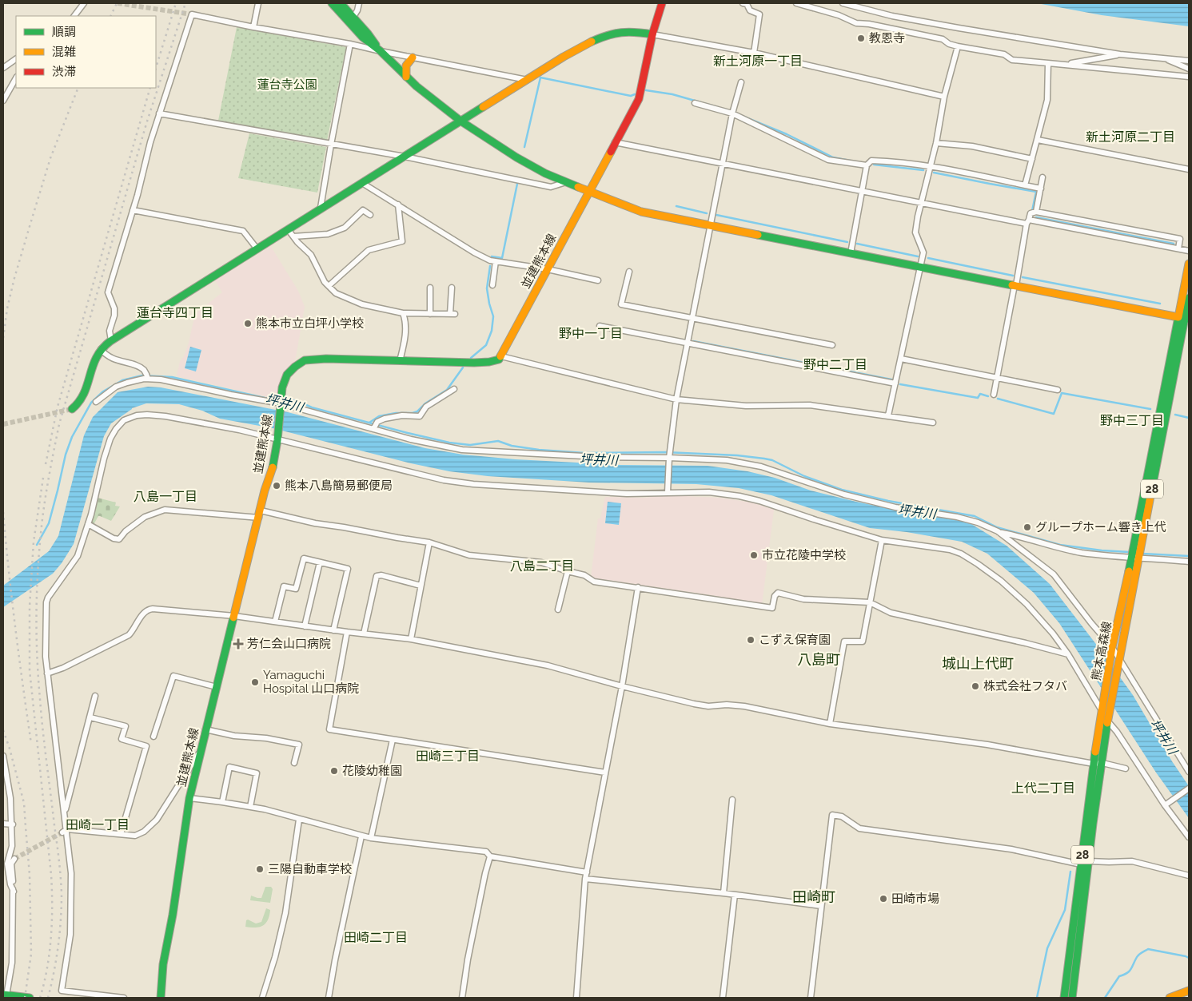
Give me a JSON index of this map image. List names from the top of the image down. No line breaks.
{"streets":{"main road":["並建熊本線","28","熊本高森線"]},"districts":["新土河原一丁目","新土河原二丁目","蓮台寺四丁目","野中一丁目","野中二丁目","野中三丁目","八島一丁目","八島二丁目","八島町","城山上代町","田崎三丁目","上代二丁目","田崎一丁目","田崎町","田崎二丁目"],"water":["坪井川"],"parks":["蓮台寺公園"],"places":{"other":["教恩寺","熊本市立白坪小学校","熊本八島簡易郵便局","グループホーム響き上代","市立花陵中学校","こずえ保育園","Yamaguchi Hospital 山口病院","株式会社フタバ","花陵幼稚園","三陽自動車学校","田崎市場"],"health":["芳仁会山口病院"]},"legend":["順調","混雑","渋滞"]}
